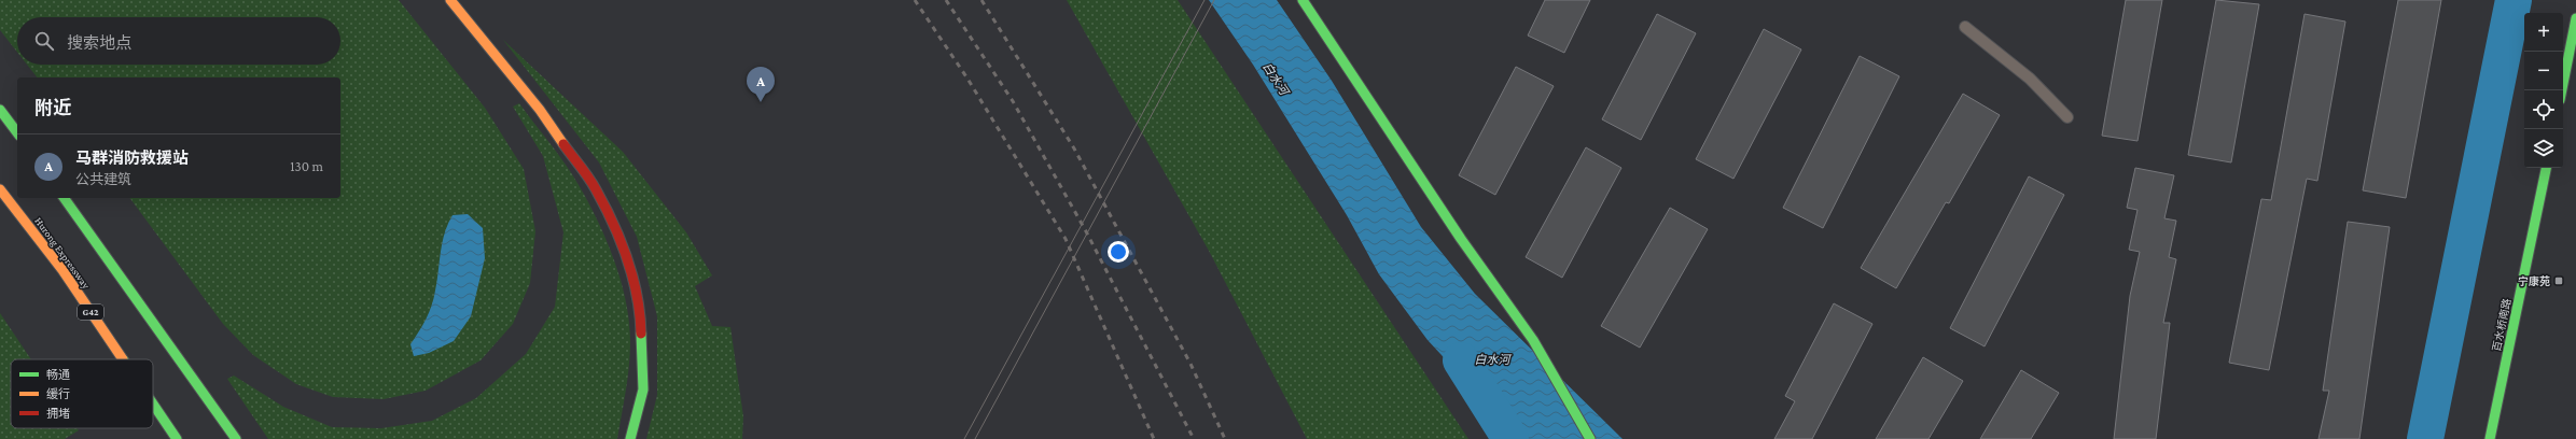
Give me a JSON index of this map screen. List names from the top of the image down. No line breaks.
{"streets":{"main road":["Hurong Expressway","G42","百水桥南路"]},"water":["白水河"],"places":{"transit":["宁康苑"]},"legend":["畅通","缓行","拥堵"],"page":{"map_buttons":["+","−"],"search":"搜索地点","pins":"A","heading":"附近","list":[{"mark":"A","name":"马群消防救援站","note":"公共建筑","value":"130 m"}]}}
